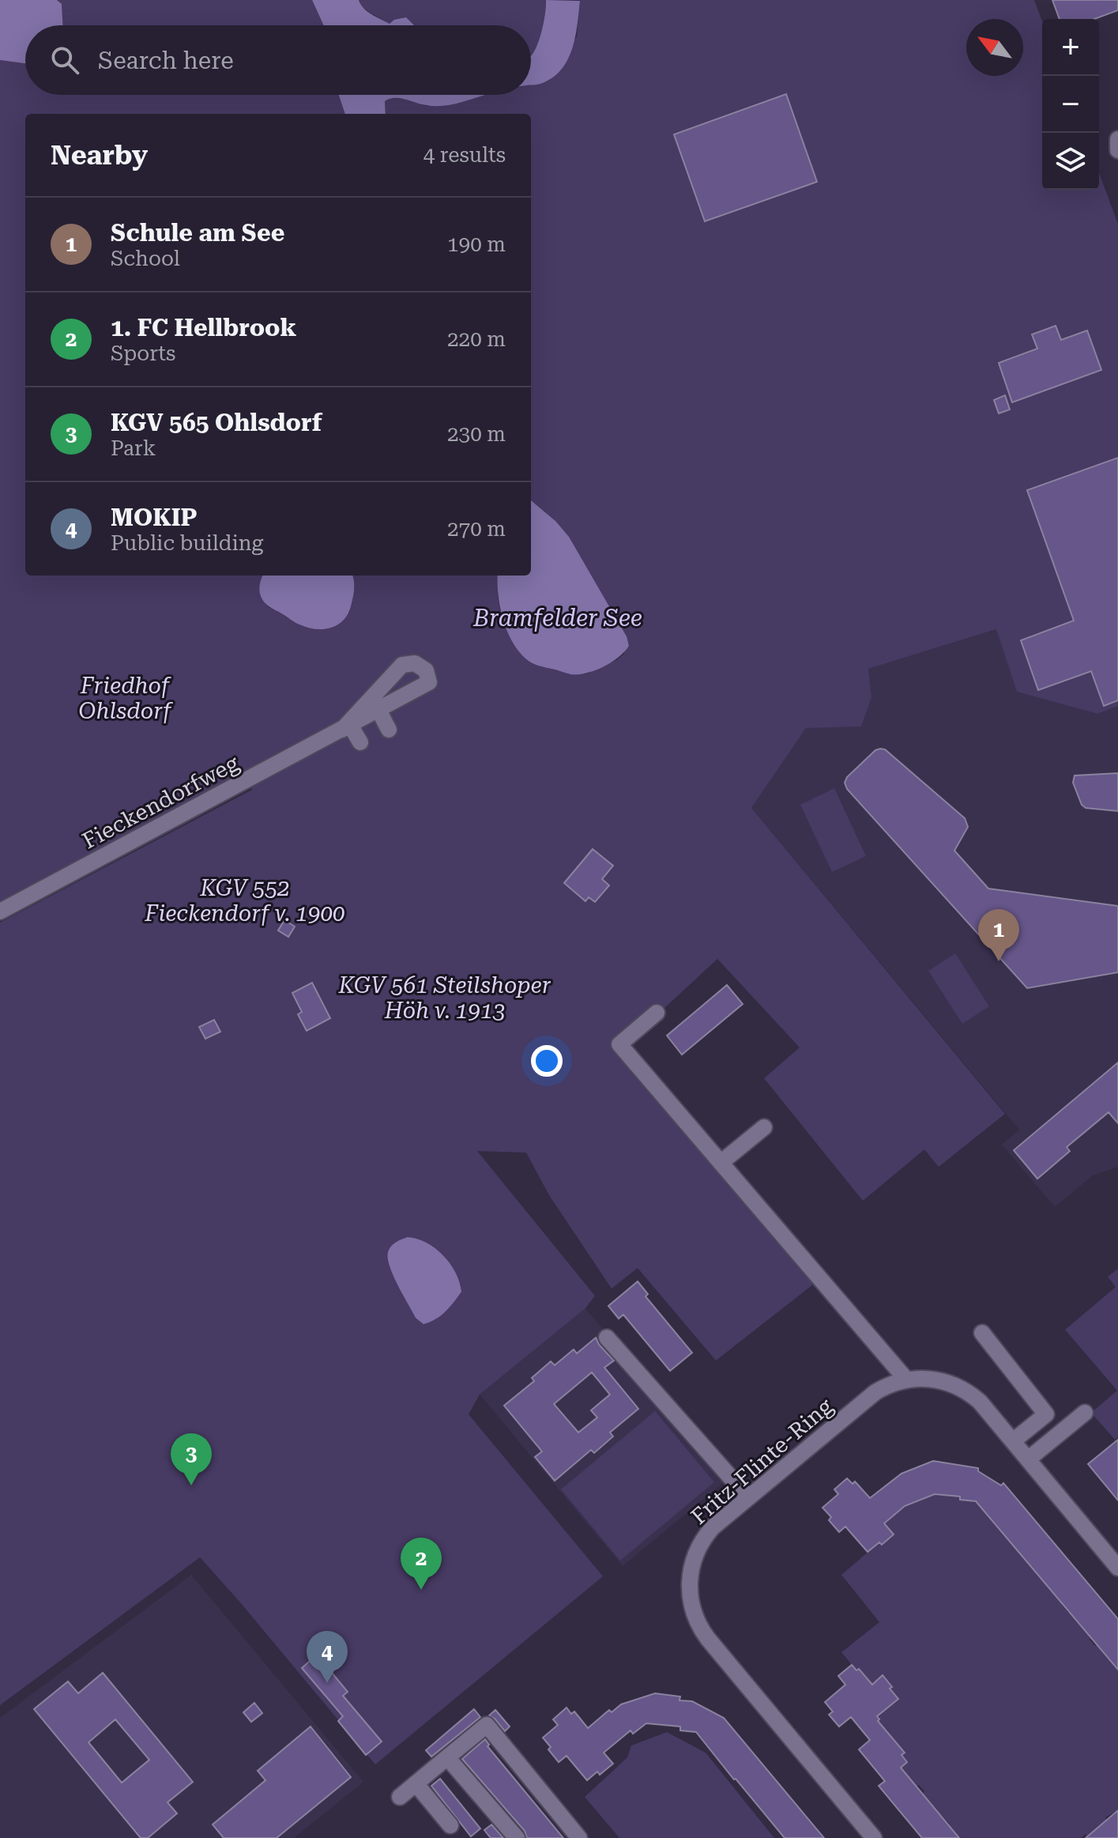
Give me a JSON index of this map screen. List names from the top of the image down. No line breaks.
{"streets":{"street":["Fieckendorfweg","Fritz-Flinte-Ring"]},"water":["Bramfelder See"],"parks":["Friedhof Ohlsdorf","KGV 552 Fieckendorf v. 1900","KGV 561 Steilshoper Höh v. 1913"],"north":"top left","page":{"map_buttons":["+","−"],"search":"Search here","heading":["Nearby","4 results"],"list":[{"mark":"1","name":"Schule am See","note":"School","value":"190 m"},{"mark":"2","name":"1. FC Hellbrook","note":"Sports","value":"220 m"},{"mark":"3","name":"KGV 565 Ohlsdorf","note":"Park","value":"230 m"},{"mark":"4","name":"MOKIP","note":"Public building","value":"270 m"}],"pins":["1","3","2","4"]}}
